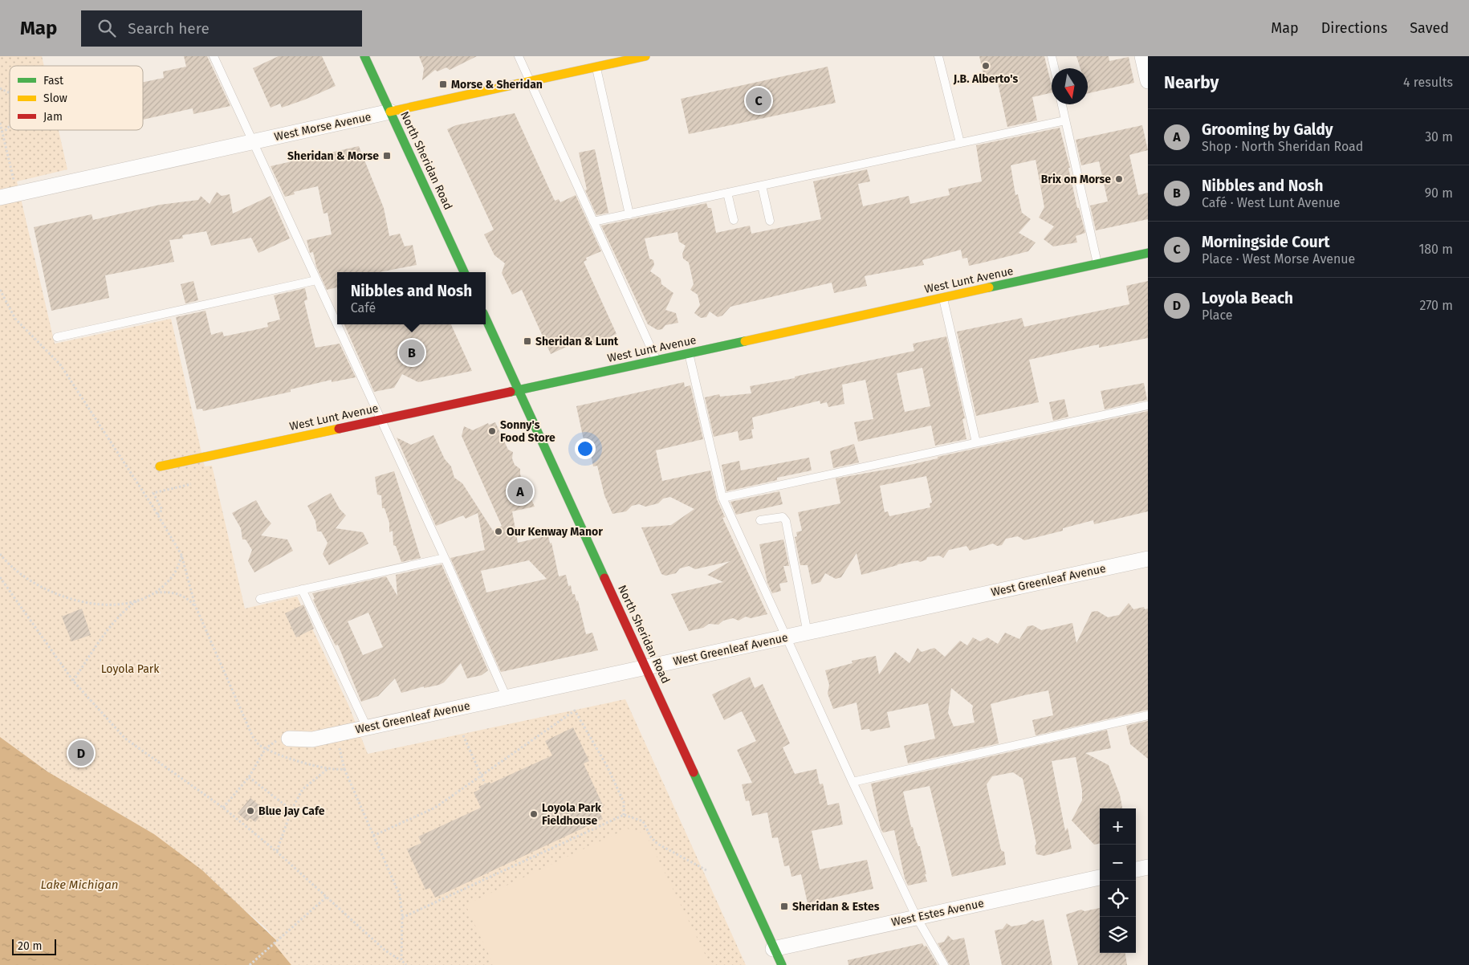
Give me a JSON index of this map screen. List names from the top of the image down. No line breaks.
{"streets":{"street":["West Morse Avenue","North Sheridan Road","West Lunt Avenue","West Greenleaf Avenue","West Estes Avenue"]},"crossings":[["West Morse Avenue","North Sheridan Road"],["North Sheridan Road","West Lunt Avenue"],["North Sheridan Road","West Greenleaf Avenue"],["North Sheridan Road","West Estes Avenue"]],"water":["Lake Michigan"],"parks":["Loyola Park"],"places":{"other":["J.B. Alberto's","Brix on Morse","Sonny's Food Store","Our Kenway Manor","Blue Jay Cafe","Loyola Park Fieldhouse"],"transit":["Morse & Sheridan","Sheridan & Morse","Sheridan & Lunt","Sheridan & Estes"]},"legend":["Fast","Slow","Jam"],"scale_bar":"20 m","north":"bottom","page":{"header":"Map","search":"Search here","nav":["Map","Directions","Saved"],"heading":["Nearby","4 results"],"pins":["C","B","A","D"],"list":[{"mark":"A","name":"Grooming by Galdy","note":"Shop · North Sheridan Road","value":"30 m"},{"mark":"B","name":"Nibbles and Nosh","note":"Café · West Lunt Avenue","value":"90 m"},{"mark":"C","name":"Morningside Court","note":"Place · West Morse Avenue","value":"180 m"},{"mark":"D","name":"Loyola Beach","note":"Place","value":"270 m"}],"popup":["Nibbles and Nosh","Café"],"map_buttons":["+","−"],"scale":"20 m"}}
